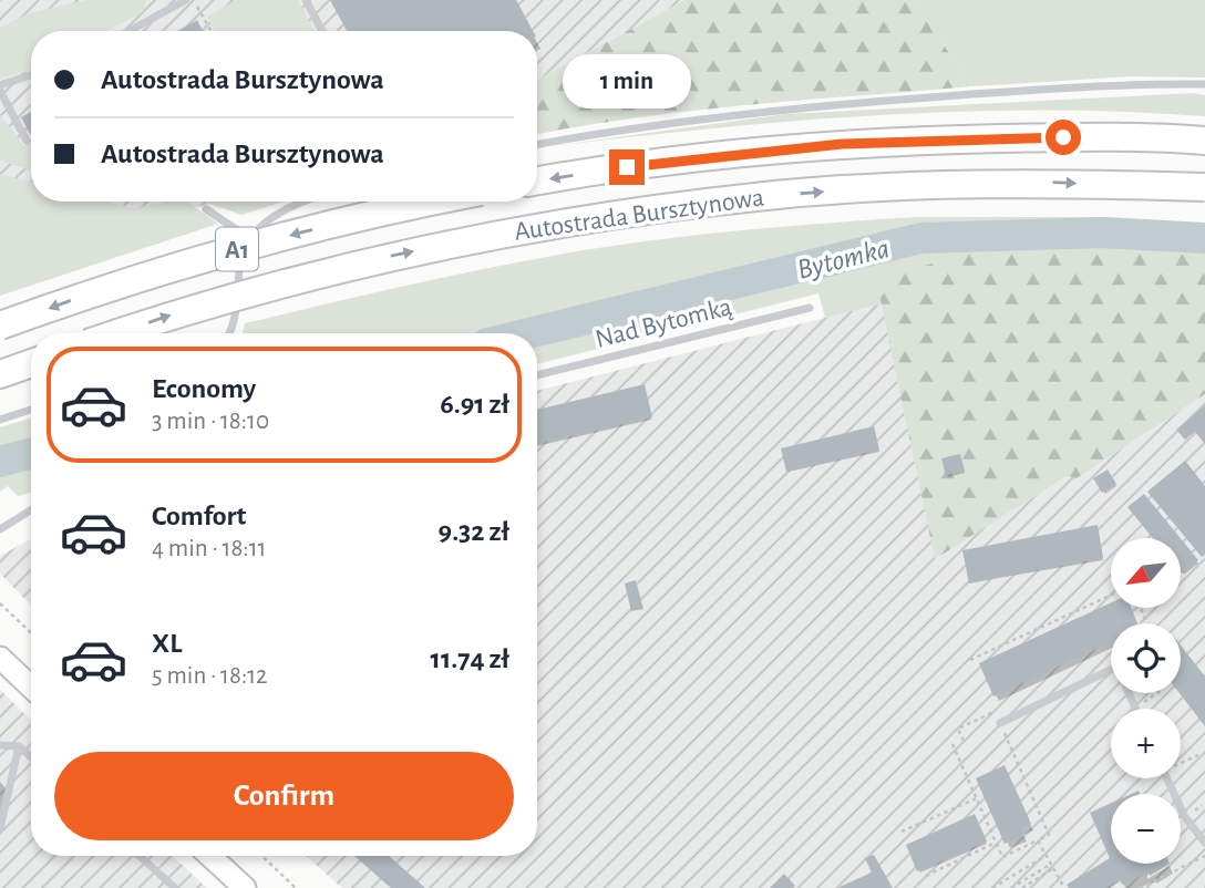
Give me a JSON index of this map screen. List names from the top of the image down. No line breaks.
{"streets":{"highway":["Autostrada Bursztynowa","A1"],"lane":["Nad Bytomką"]},"water":["Bytomka"],"north":"bottom left","page":{"banner":["Autostrada Bursztynowa","Autostrada Bursztynowa"],"bubble":"1 min","list":[{"name":"Economy","note":"3 min · 18:10","value":"6.91 zł"},{"name":"Comfort","note":"4 min · 18:11","value":"9.32 zł"},{"name":"XL","note":"5 min · 18:12","value":"11.74 zł"}],"map_buttons":["+","−"],"buttons":"Confirm"}}
